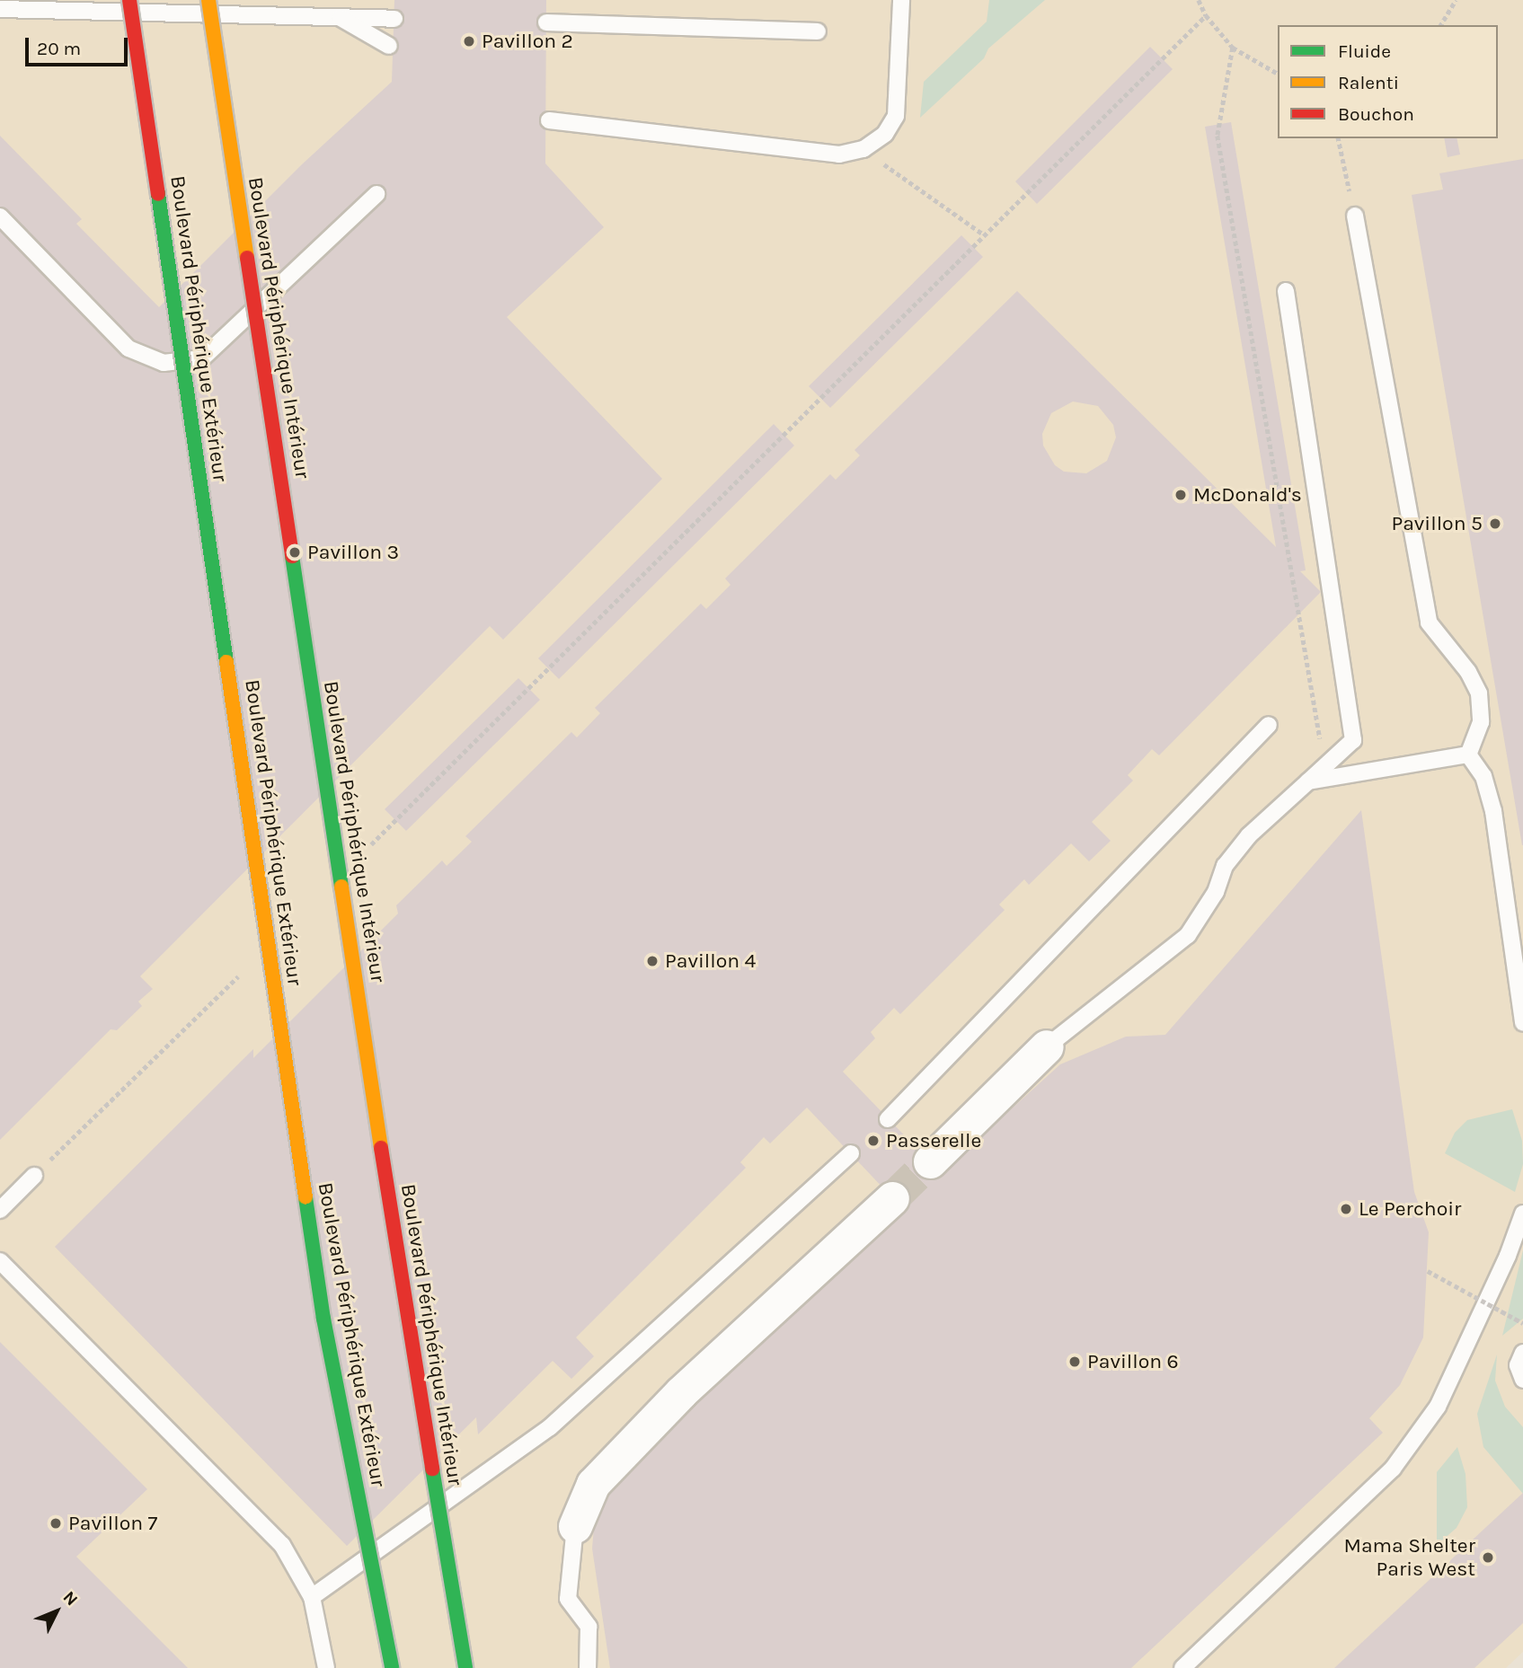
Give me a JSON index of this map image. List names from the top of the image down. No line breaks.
{"streets":{"highway":["Boulevard Périphérique Intérieur","Boulevard Périphérique Extérieur"]},"places":["Pavillon 2","McDonald's","Pavillon 5","Pavillon 3","Pavillon 4","Passerelle","Le Perchoir","Pavillon 6","Pavillon 7","Mama Shelter Paris West"],"legend":["Fluide","Ralenti","Bouchon"],"scale_bar":"20 m","north":"top right"}
